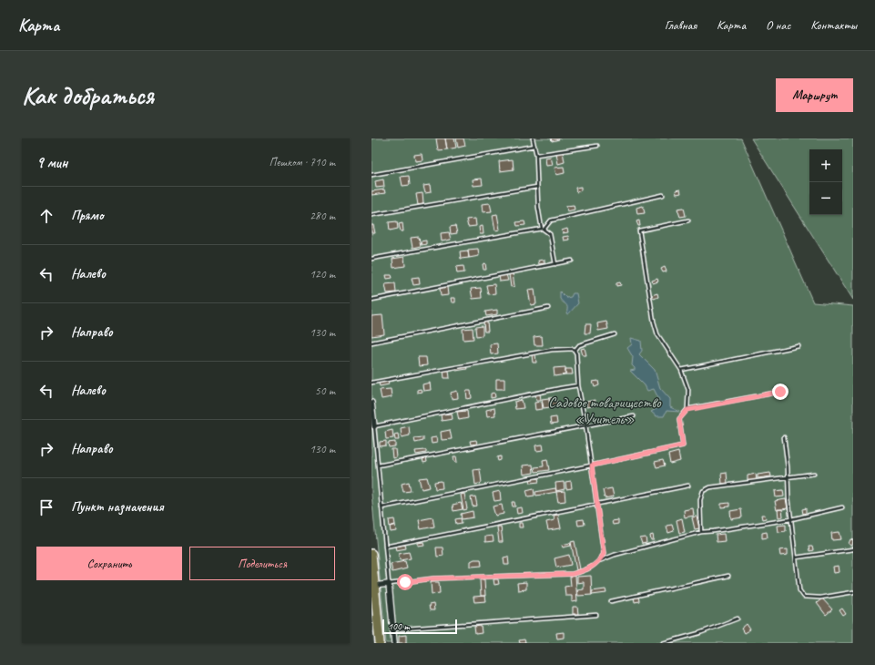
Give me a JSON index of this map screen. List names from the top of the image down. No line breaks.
{"parks":["Садовое товарищество «Учитель»"],"scale_bar":"100 m","page":{"header":"Карта","nav":["Главная","Карта","О нас","Контакты"],"buttons":["Маршрут",["Сохранить","Поделиться"]],"title":"Как добраться","heading":["9 мин","Пешком · 710 m"],"map_buttons":["+","−"],"list":[["Прямо","280 m"],["Налево","120 m"],["Направо","130 m"],["Налево","50 m"],["Направо","130 m"],"Пункт назначения"],"scale":"100 m"}}
